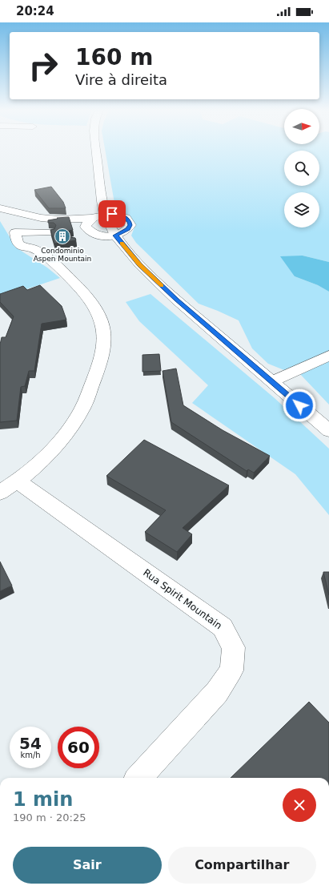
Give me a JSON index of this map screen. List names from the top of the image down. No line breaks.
{"streets":{"street":["Rua Spirit Mountain"]},"places":{"building":["Condominio Aspen Mountain"]},"north":"right","page":{"status":"20:24","turn":["160 m","Vire à direita"],"speed":"54 km/h","limit":"60","heading":["1 min","190 m · 20:25"],"buttons":["Sair","Compartilhar"]}}
